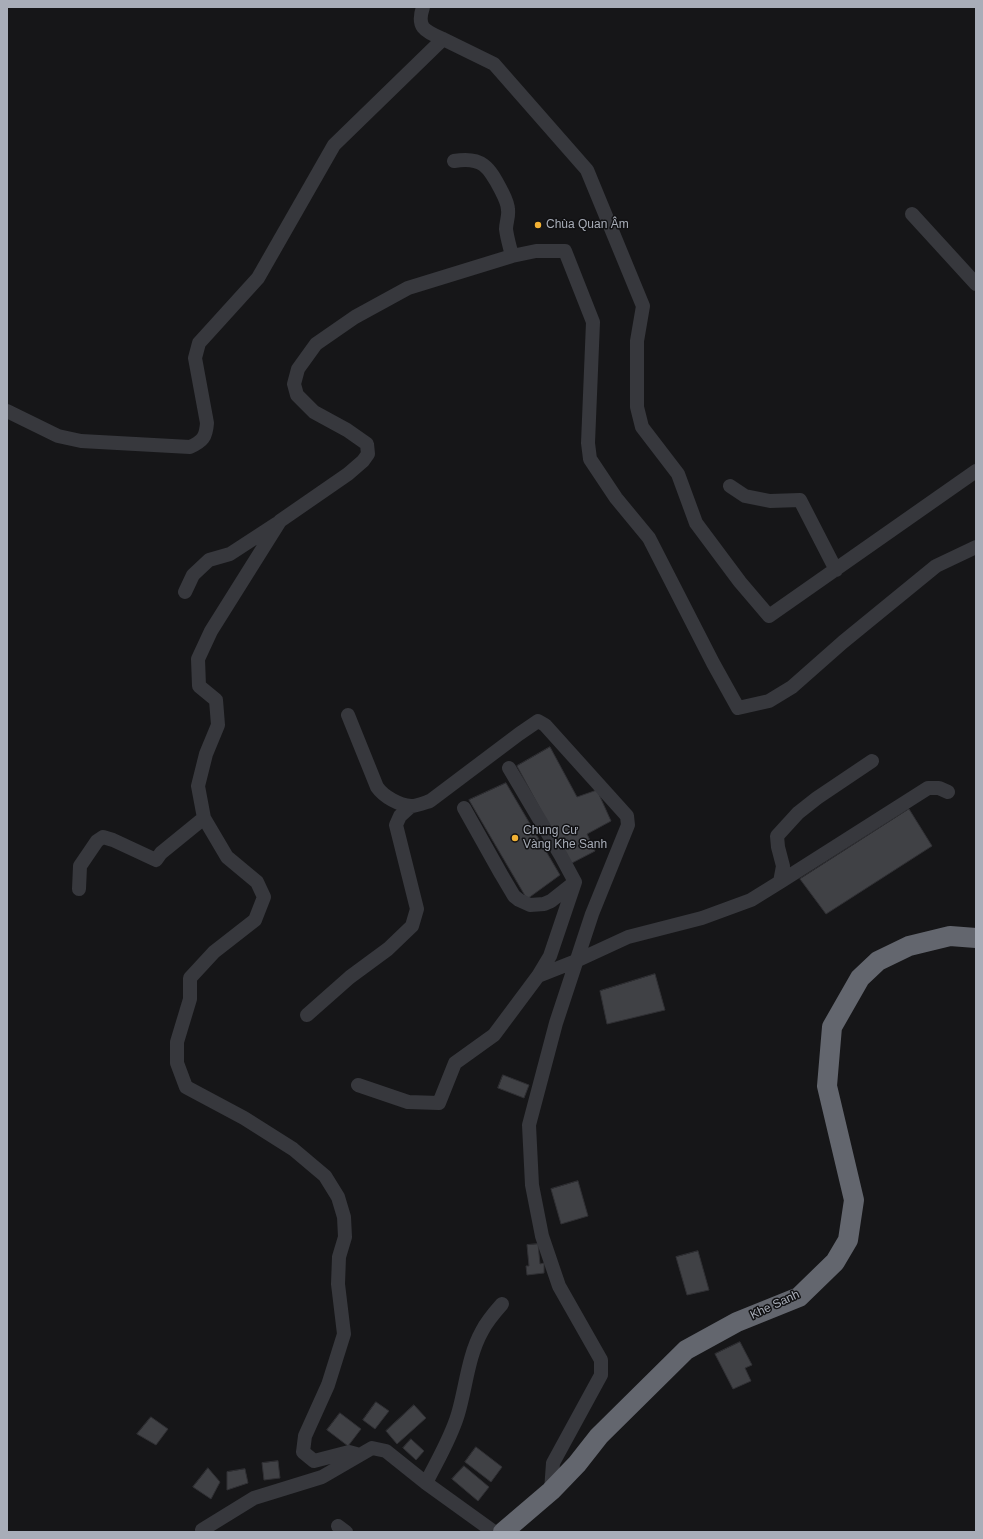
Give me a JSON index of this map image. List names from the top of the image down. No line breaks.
{"streets":{"highway":["Khe Sanh"]},"places":["Chùa Quan Âm","Chung Cư Vàng Khe Sanh"]}
